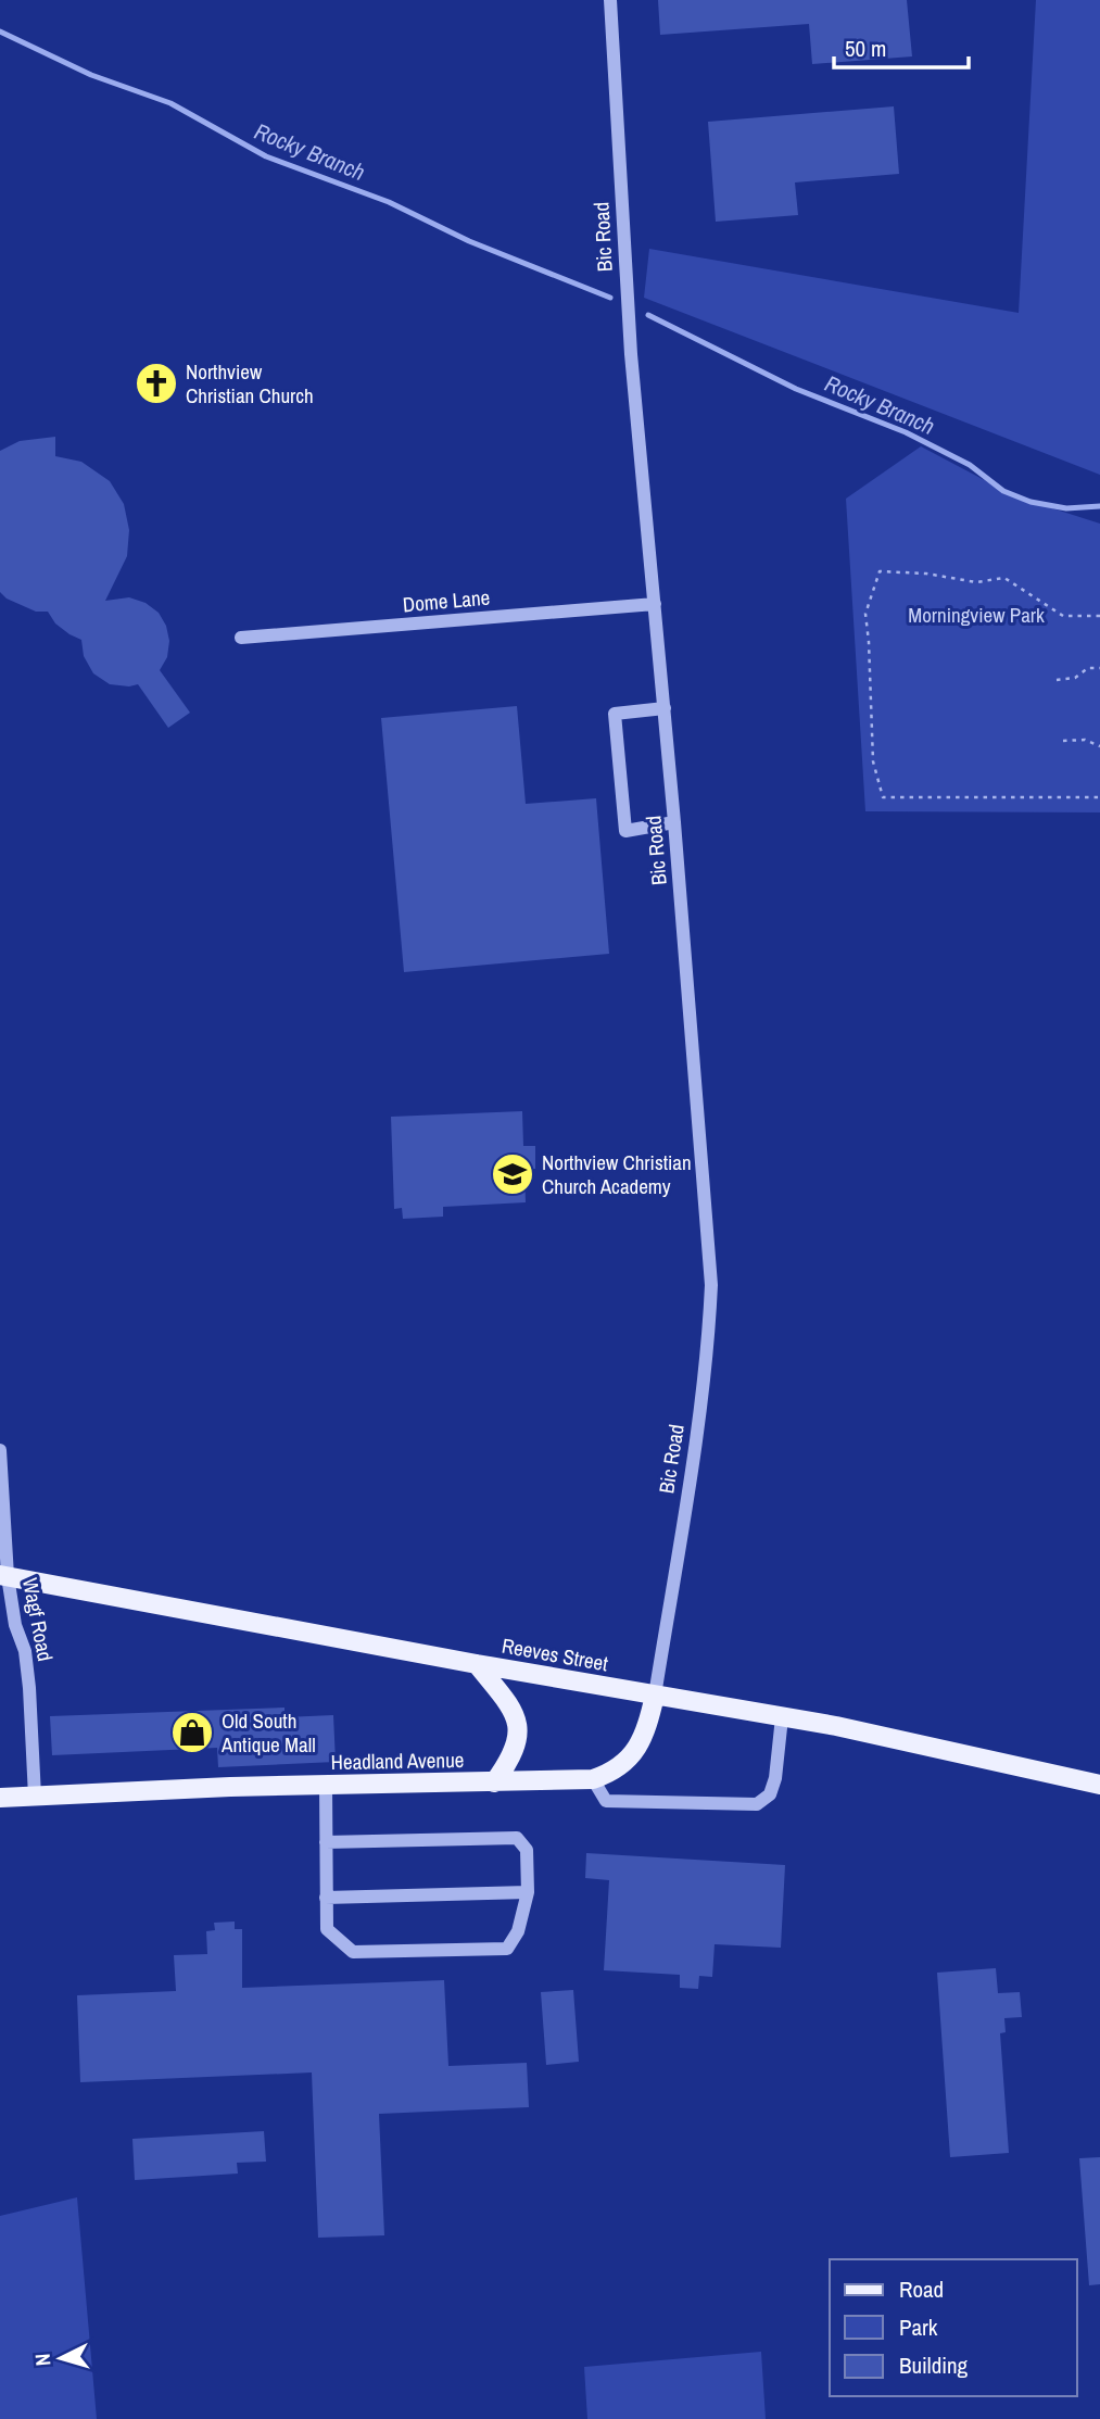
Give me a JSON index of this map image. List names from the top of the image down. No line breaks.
{"streets":{"main road":["Reeves Street","Headland Avenue"],"street":["Bic Road","Dome Lane","Wagf Road"]},"crossings":[["Bic Road","Dome Lane"],["Bic Road","Reeves Street"],["Bic Road","Headland Avenue"],["Wagf Road","Reeves Street"],["Wagf Road","Headland Avenue"],["Reeves Street","Headland Avenue"]],"water":["Rocky Branch"],"parks":["Morningview Park"],"places":{"church":["Northview Christian Church"],"school or university":["Northview Christian Church Academy"],"shop":["Old South Antique Mall"]},"legend":["Road","Park","Building"],"scale_bar":"50 m","north":"left"}
